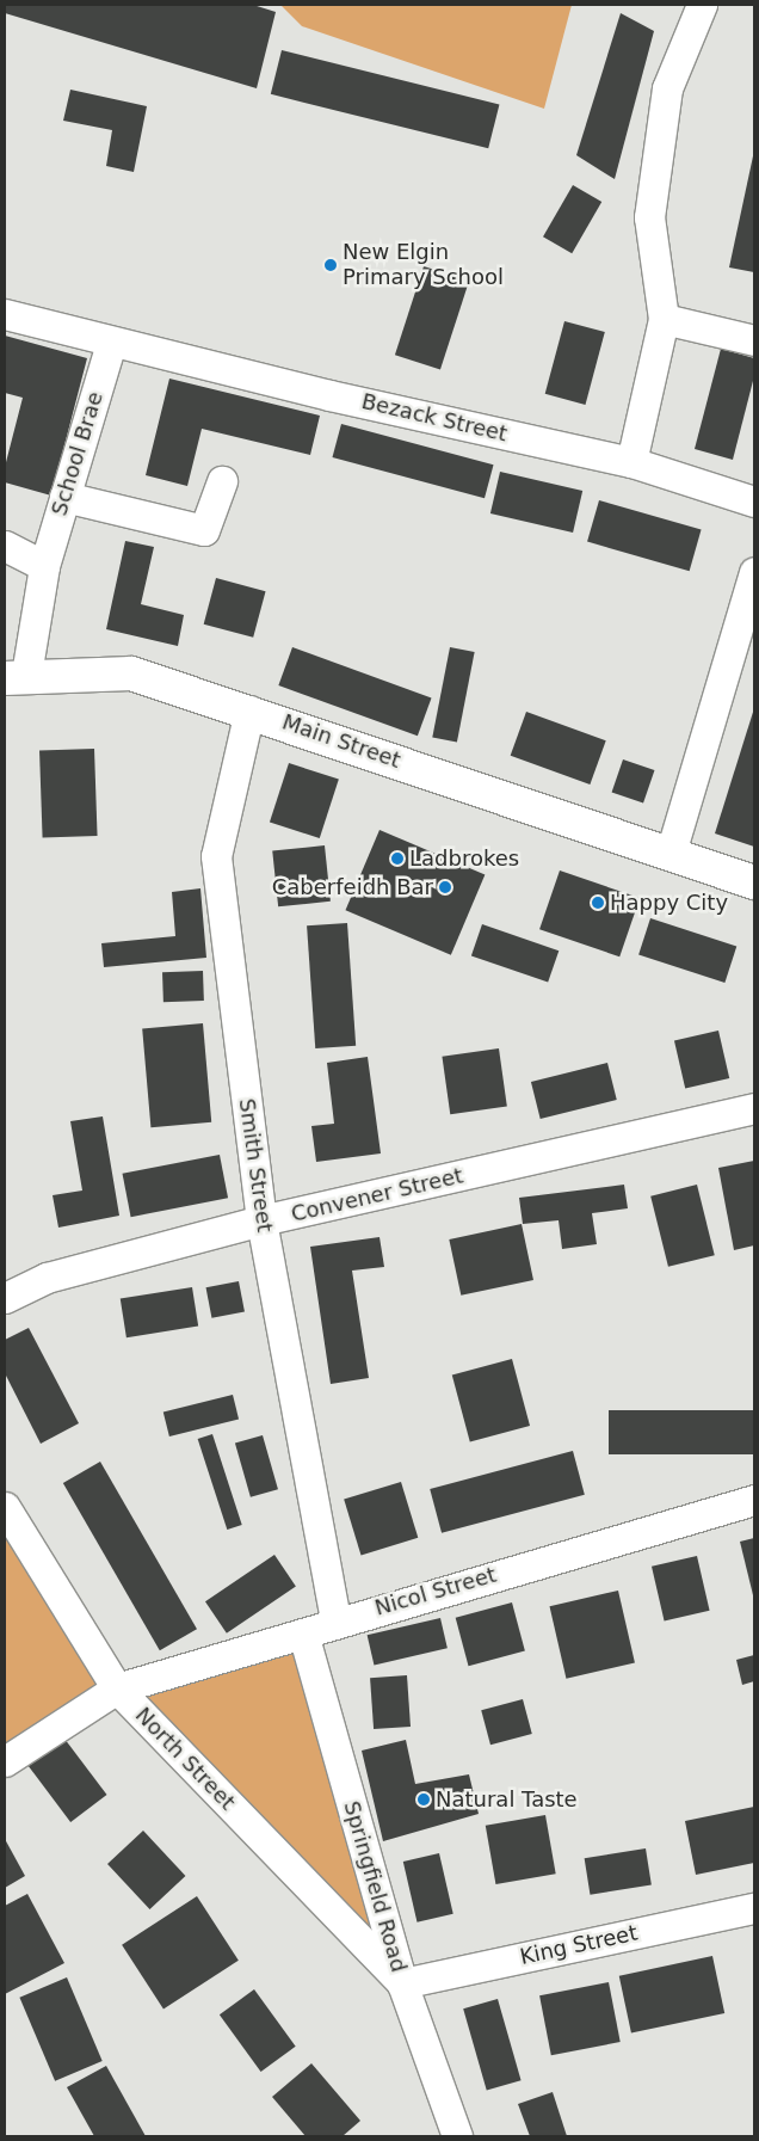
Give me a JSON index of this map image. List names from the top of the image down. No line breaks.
{"streets":{"main road":["Main Street"],"street":["Bezack Street","School Brae","Smith Street","Convener Street","Nicol Street","North Street","Springfield Road","King Street"]},"crossings":[["Bezack Street","School Brae"],["School Brae","Main Street"],["Main Street","Smith Street"],["Smith Street","Convener Street"],["Smith Street","Nicol Street"],["Nicol Street","North Street"],["Nicol Street","Springfield Road"],["North Street","Springfield Road"],["North Street","King Street"],["Springfield Road","King Street"]],"places":["New Elgin Primary School","Ladbrokes","Caberfeidh Bar","Happy City","Natural Taste"]}
